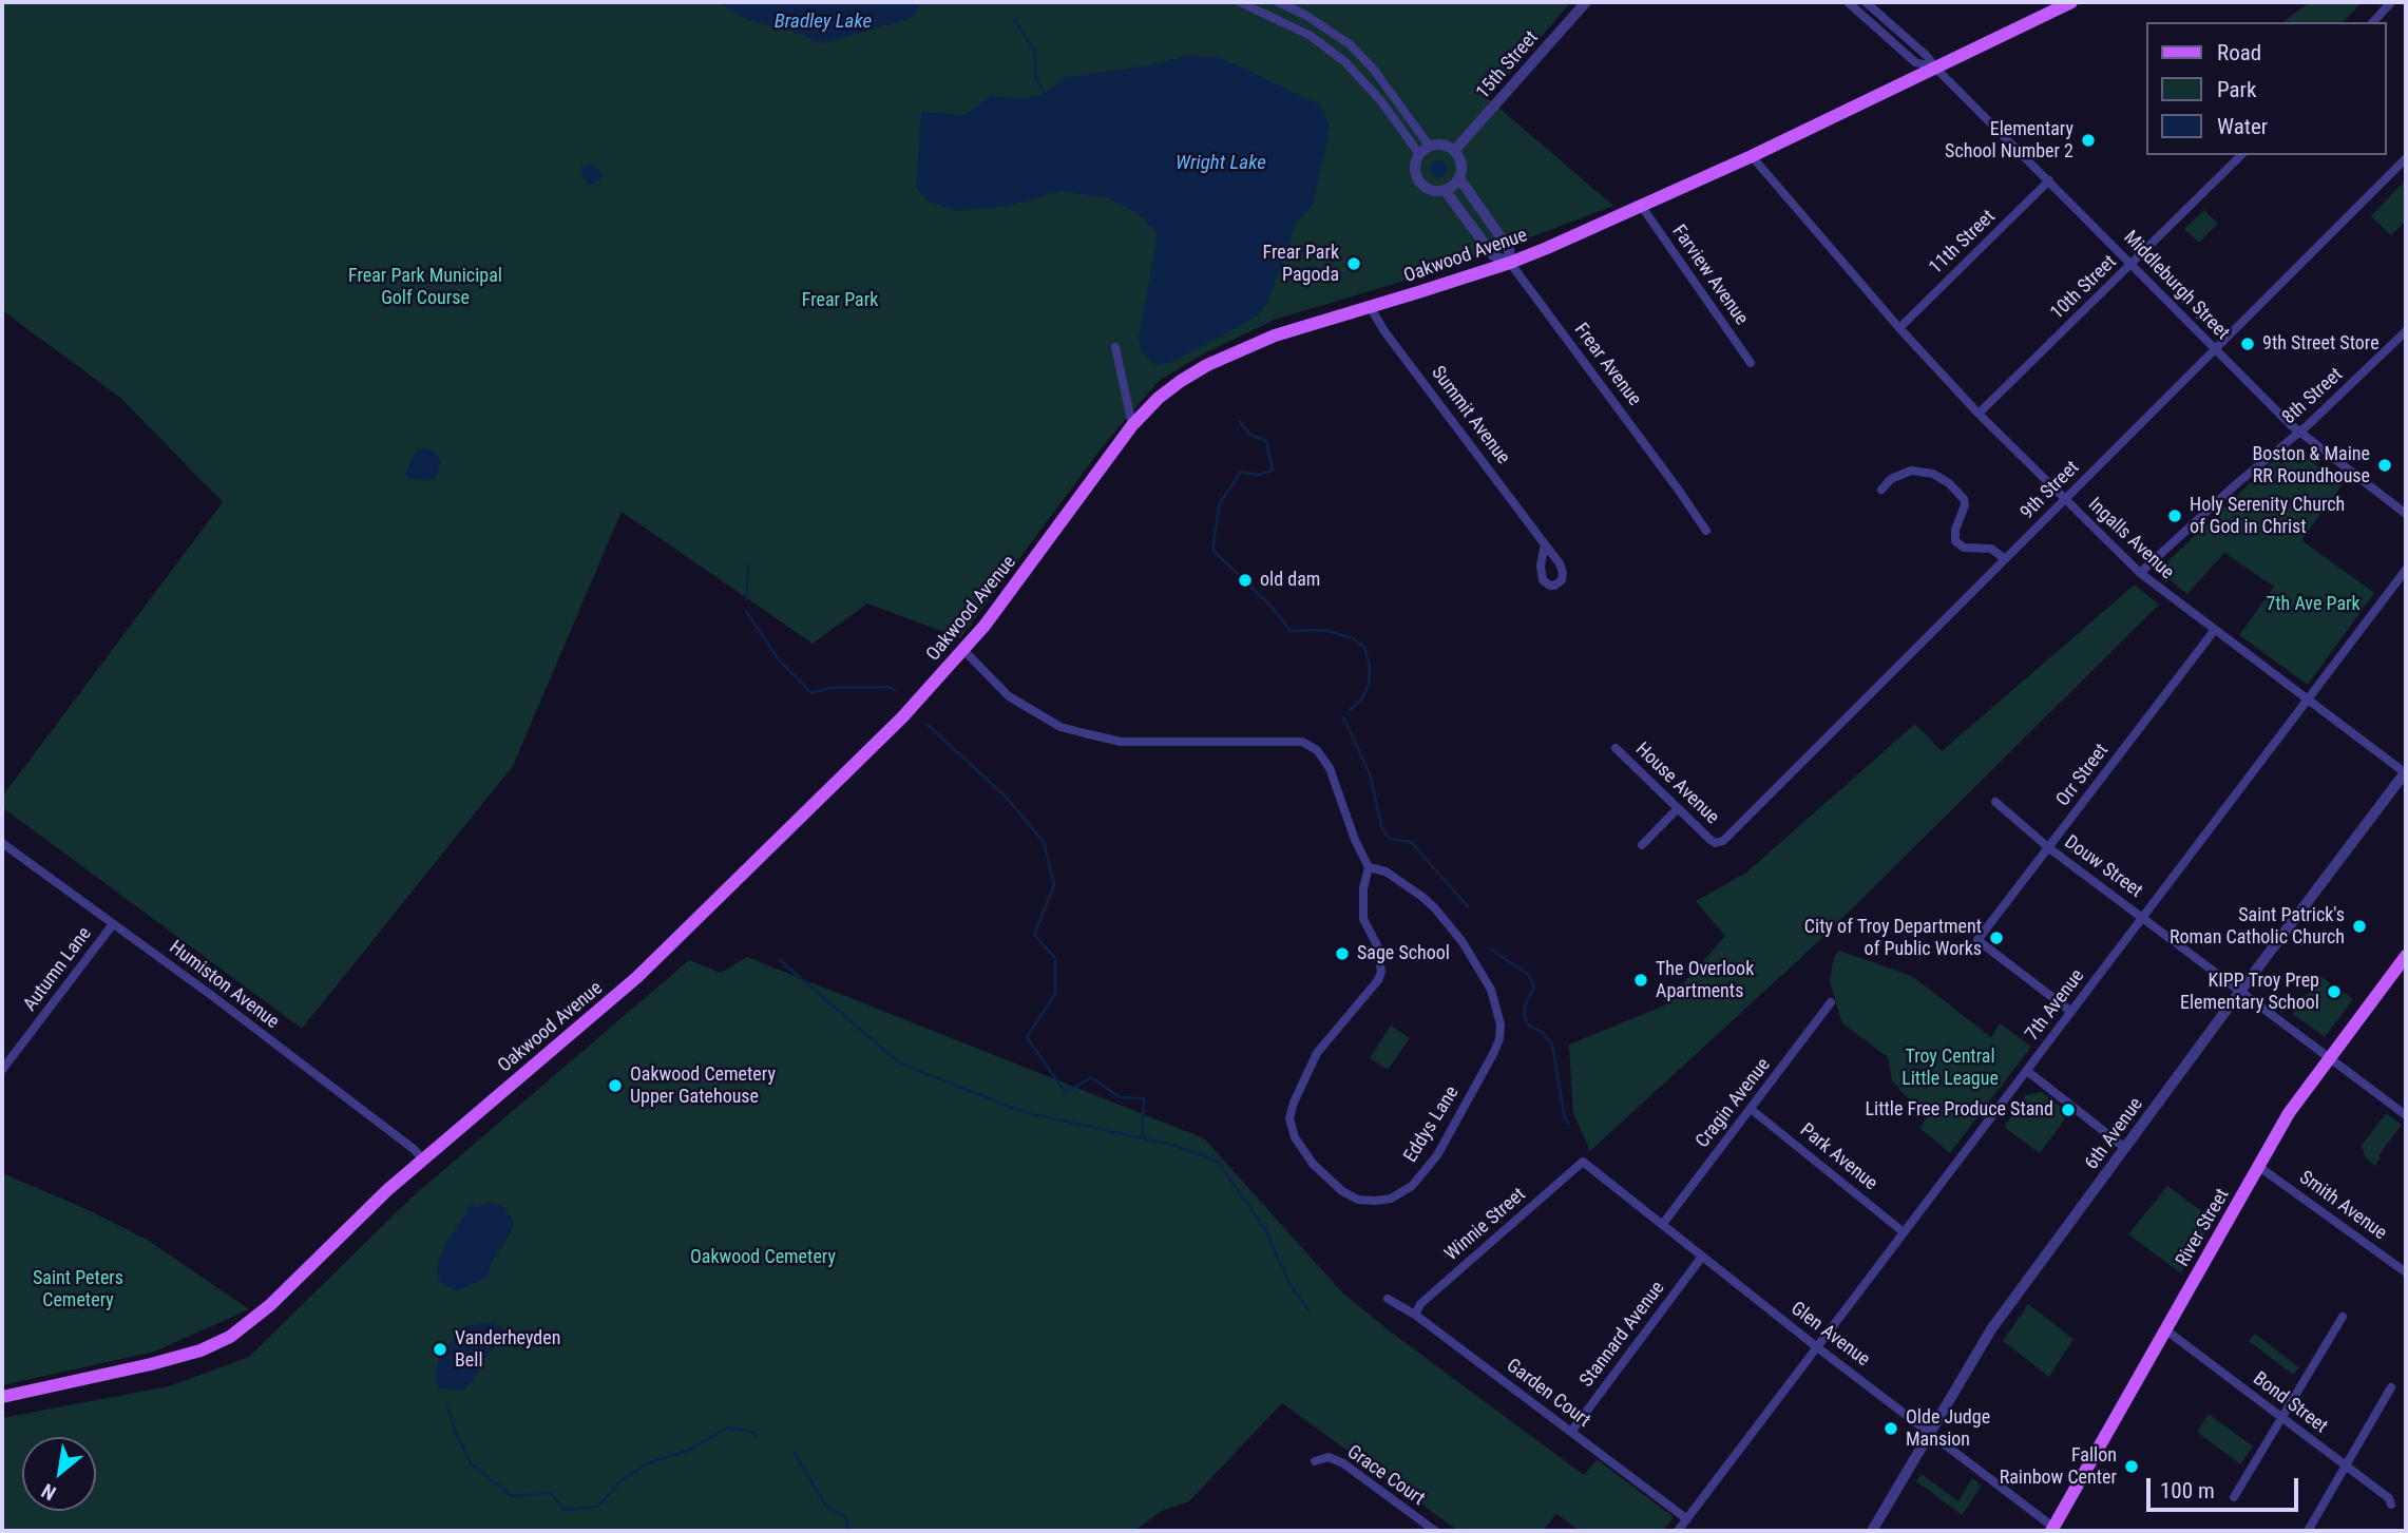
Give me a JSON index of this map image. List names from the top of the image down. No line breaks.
{"streets":{"main road":["Oakwood Avenue","River Street"],"street":["15th Street","11th Street","Farview Avenue","Middleburgh Street","10th Street","Frear Avenue","8th Street","Summit Avenue","9th Street","Ingalls Avenue","Orr Street","House Avenue","Douw Street","Autumn Lane","Humiston Avenue","7th Avenue","Cragin Avenue","Eddys Lane","6th Avenue","Park Avenue","Smith Avenue","Winnie Street","Stannard Avenue","Glen Avenue","Garden Court","Bond Street","Grace Court"]},"crossings":[["11th Street","Middleburgh Street"],["11th Street","Ingalls Avenue"],["Oakwood Avenue","Farview Avenue"],["Oakwood Avenue","Middleburgh Street"],["Oakwood Avenue","Frear Avenue"],["Oakwood Avenue","Summit Avenue"],["Oakwood Avenue","Ingalls Avenue"],["Oakwood Avenue","Humiston Avenue"],["Middleburgh Street","10th Street"],["Middleburgh Street","8th Street"],["Middleburgh Street","9th Street"],["10th Street","Ingalls Avenue"],["8th Street","Ingalls Avenue"],["9th Street","Ingalls Avenue"],["9th Street","House Avenue"],["Ingalls Avenue","Orr Street"],["Ingalls Avenue","7th Avenue"],["Ingalls Avenue","6th Avenue"],["Orr Street","Douw Street"],["Orr Street","7th Avenue"],["Douw Street","7th Avenue"],["Douw Street","6th Avenue"],["Douw Street","River Street"],["Autumn Lane","Humiston Avenue"],["7th Avenue","Park Avenue"],["7th Avenue","Glen Avenue"],["7th Avenue","Garden Court"],["Cragin Avenue","Park Avenue"],["Cragin Avenue","Glen Avenue"],["6th Avenue","Glen Avenue"],["Smith Avenue","River Street"],["Winnie Street","Glen Avenue"],["Winnie Street","Garden Court"],["River Street","Glen Avenue"],["River Street","Bond Street"],["Stannard Avenue","Glen Avenue"],["Stannard Avenue","Garden Court"]],"water":["Bradley Lake","Wright Lake"],"parks":["Frear Park Municipal Golf Course","Frear Park","7th Ave Park","Troy Central Little League","Oakwood Cemetery","Saint Peters Cemetery"],"places":["Elementary School Number 2","Frear Park Pagoda","9th Street Store","Boston & Maine RR Roundhouse","Holy Serenity Church of God in Christ","old dam","Saint Patrick's Roman Catholic Church","City of Troy Department of Public Works","Sage School","The Overlook Apartments","KIPP Troy Prep Elementary School","Oakwood Cemetery Upper Gatehouse","Little Free Produce Stand","Vanderheyden Bell","Olde Judge Mansion","Fallon Rainbow Center"],"legend":["Road","Park","Water"],"scale_bar":"100 m","north":"bottom left"}
